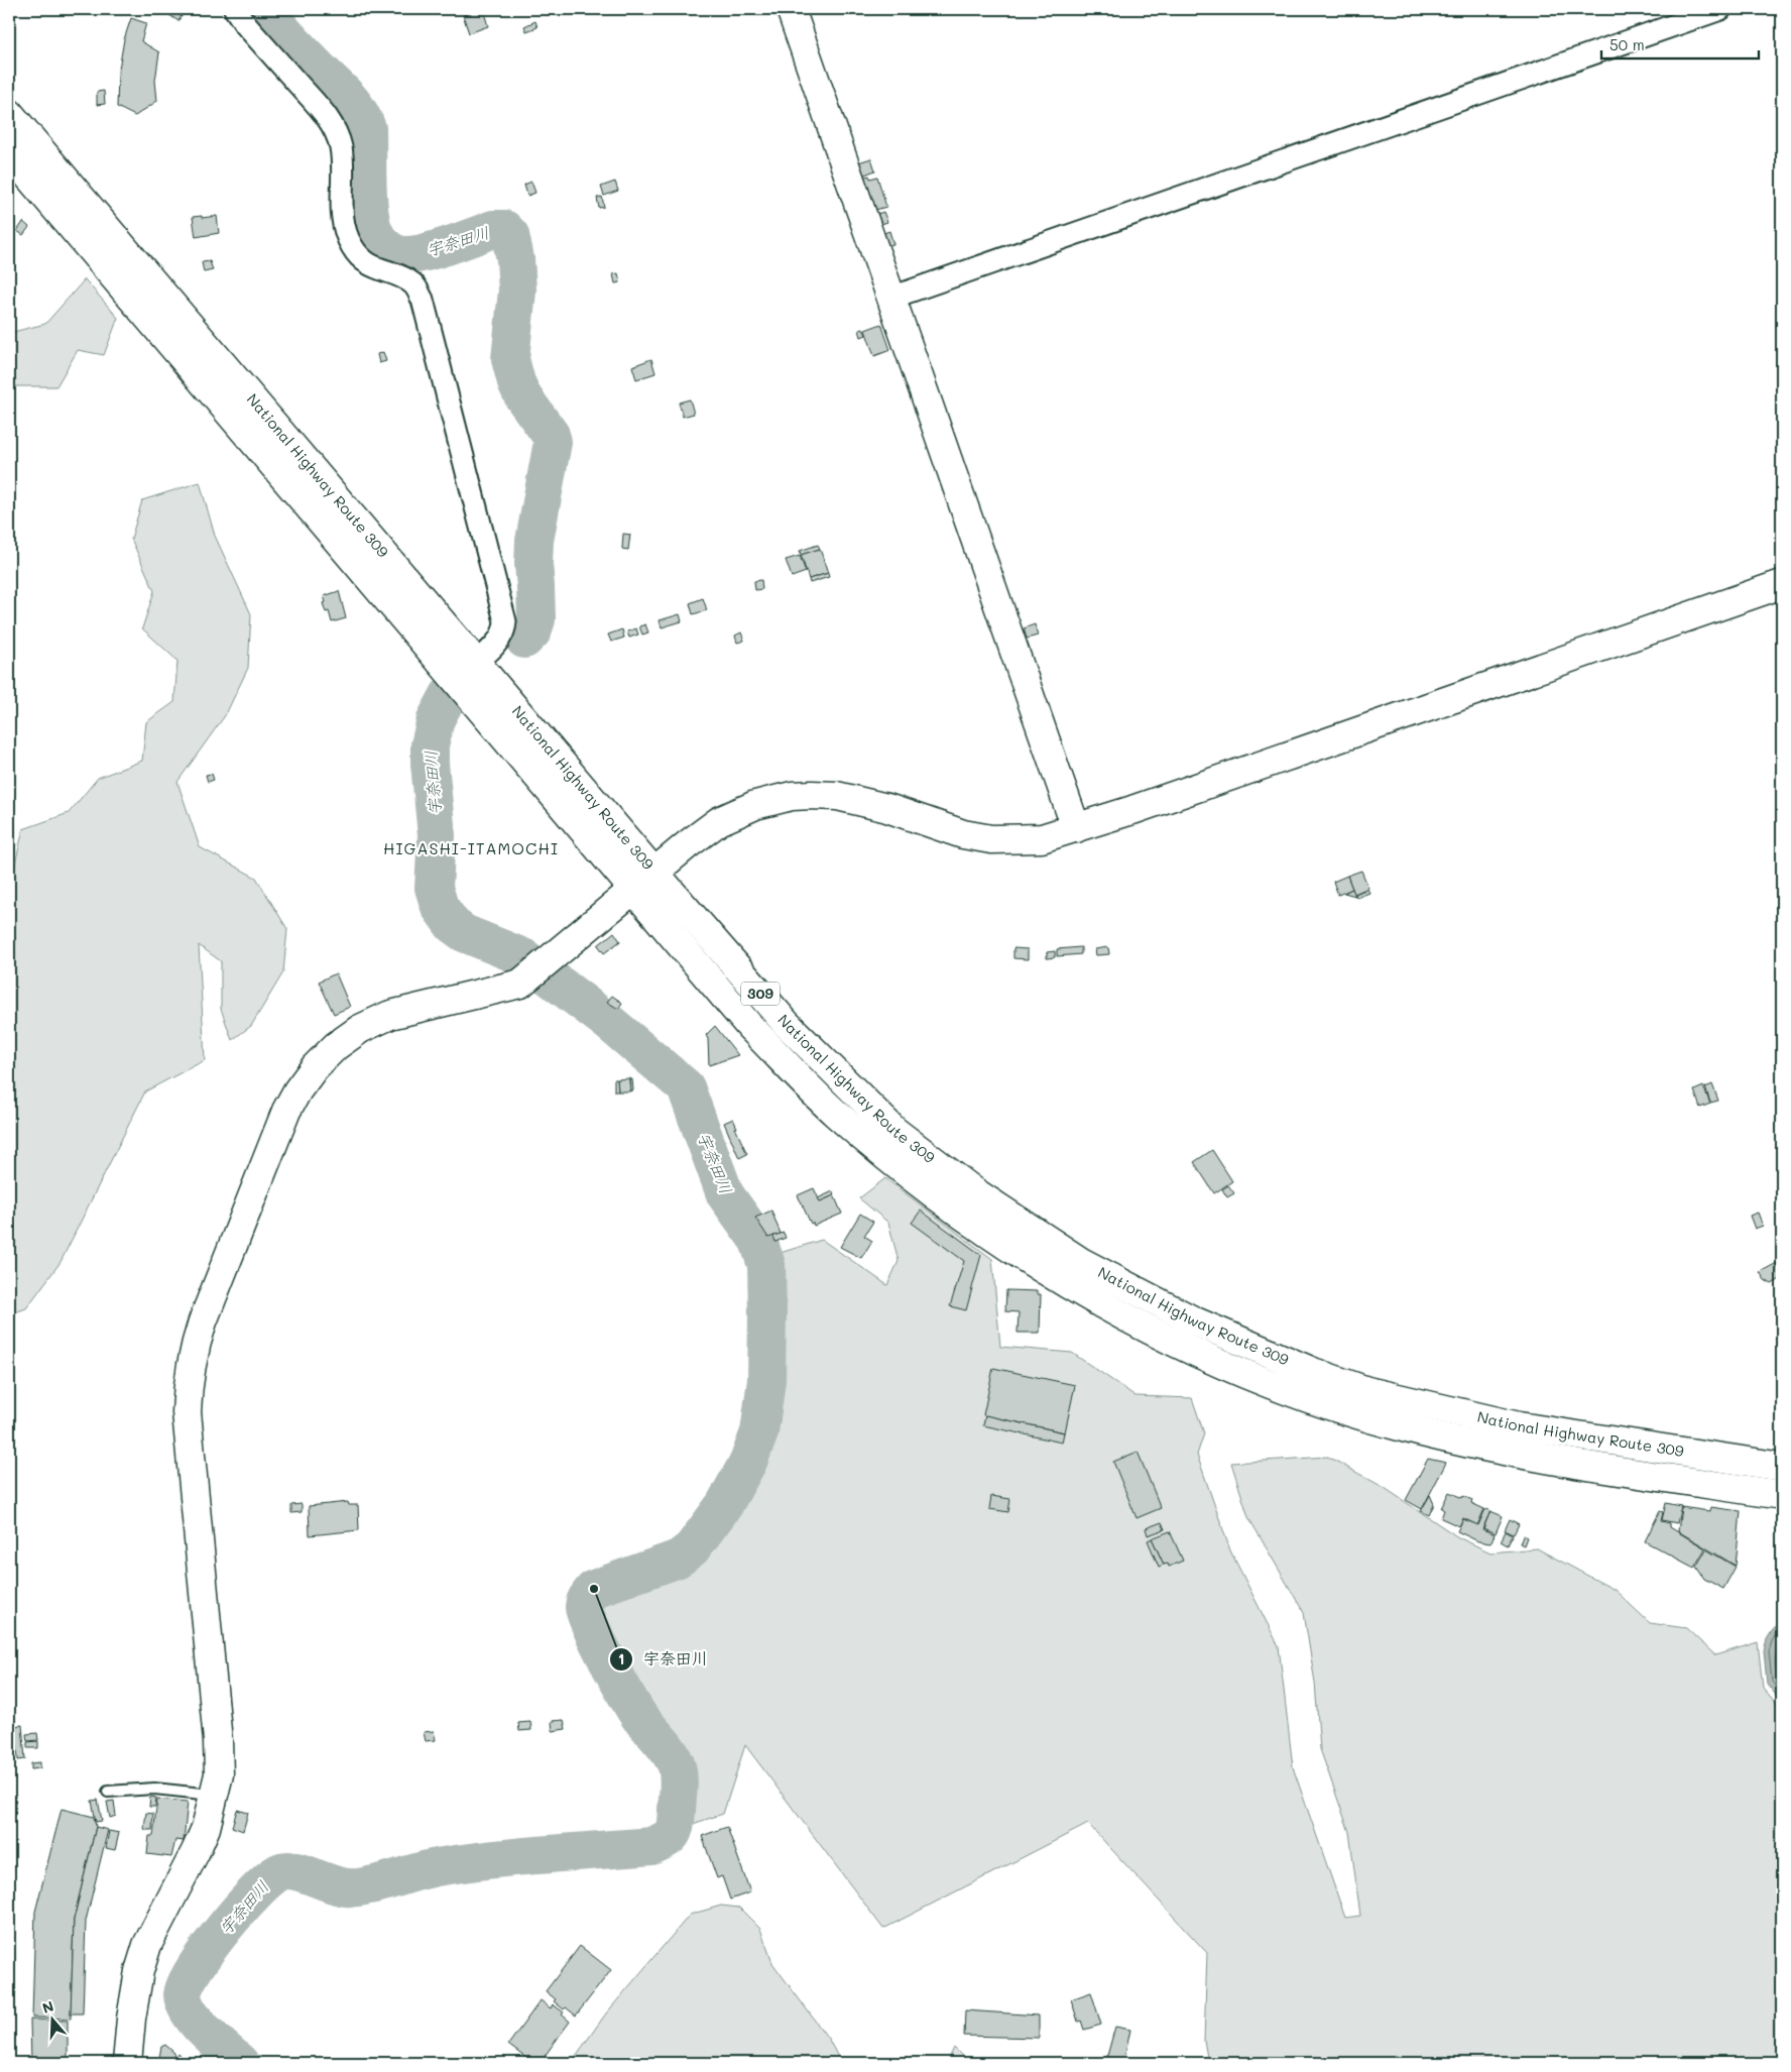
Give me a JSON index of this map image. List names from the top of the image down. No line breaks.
{"streets":{"main road":["National Highway Route 309","309"]},"districts":["HIGASHI-ITAMOCHI"],"water":["宇奈田川"],"places":["宇奈田川"],"scale_bar":"50 m","north":"top"}
